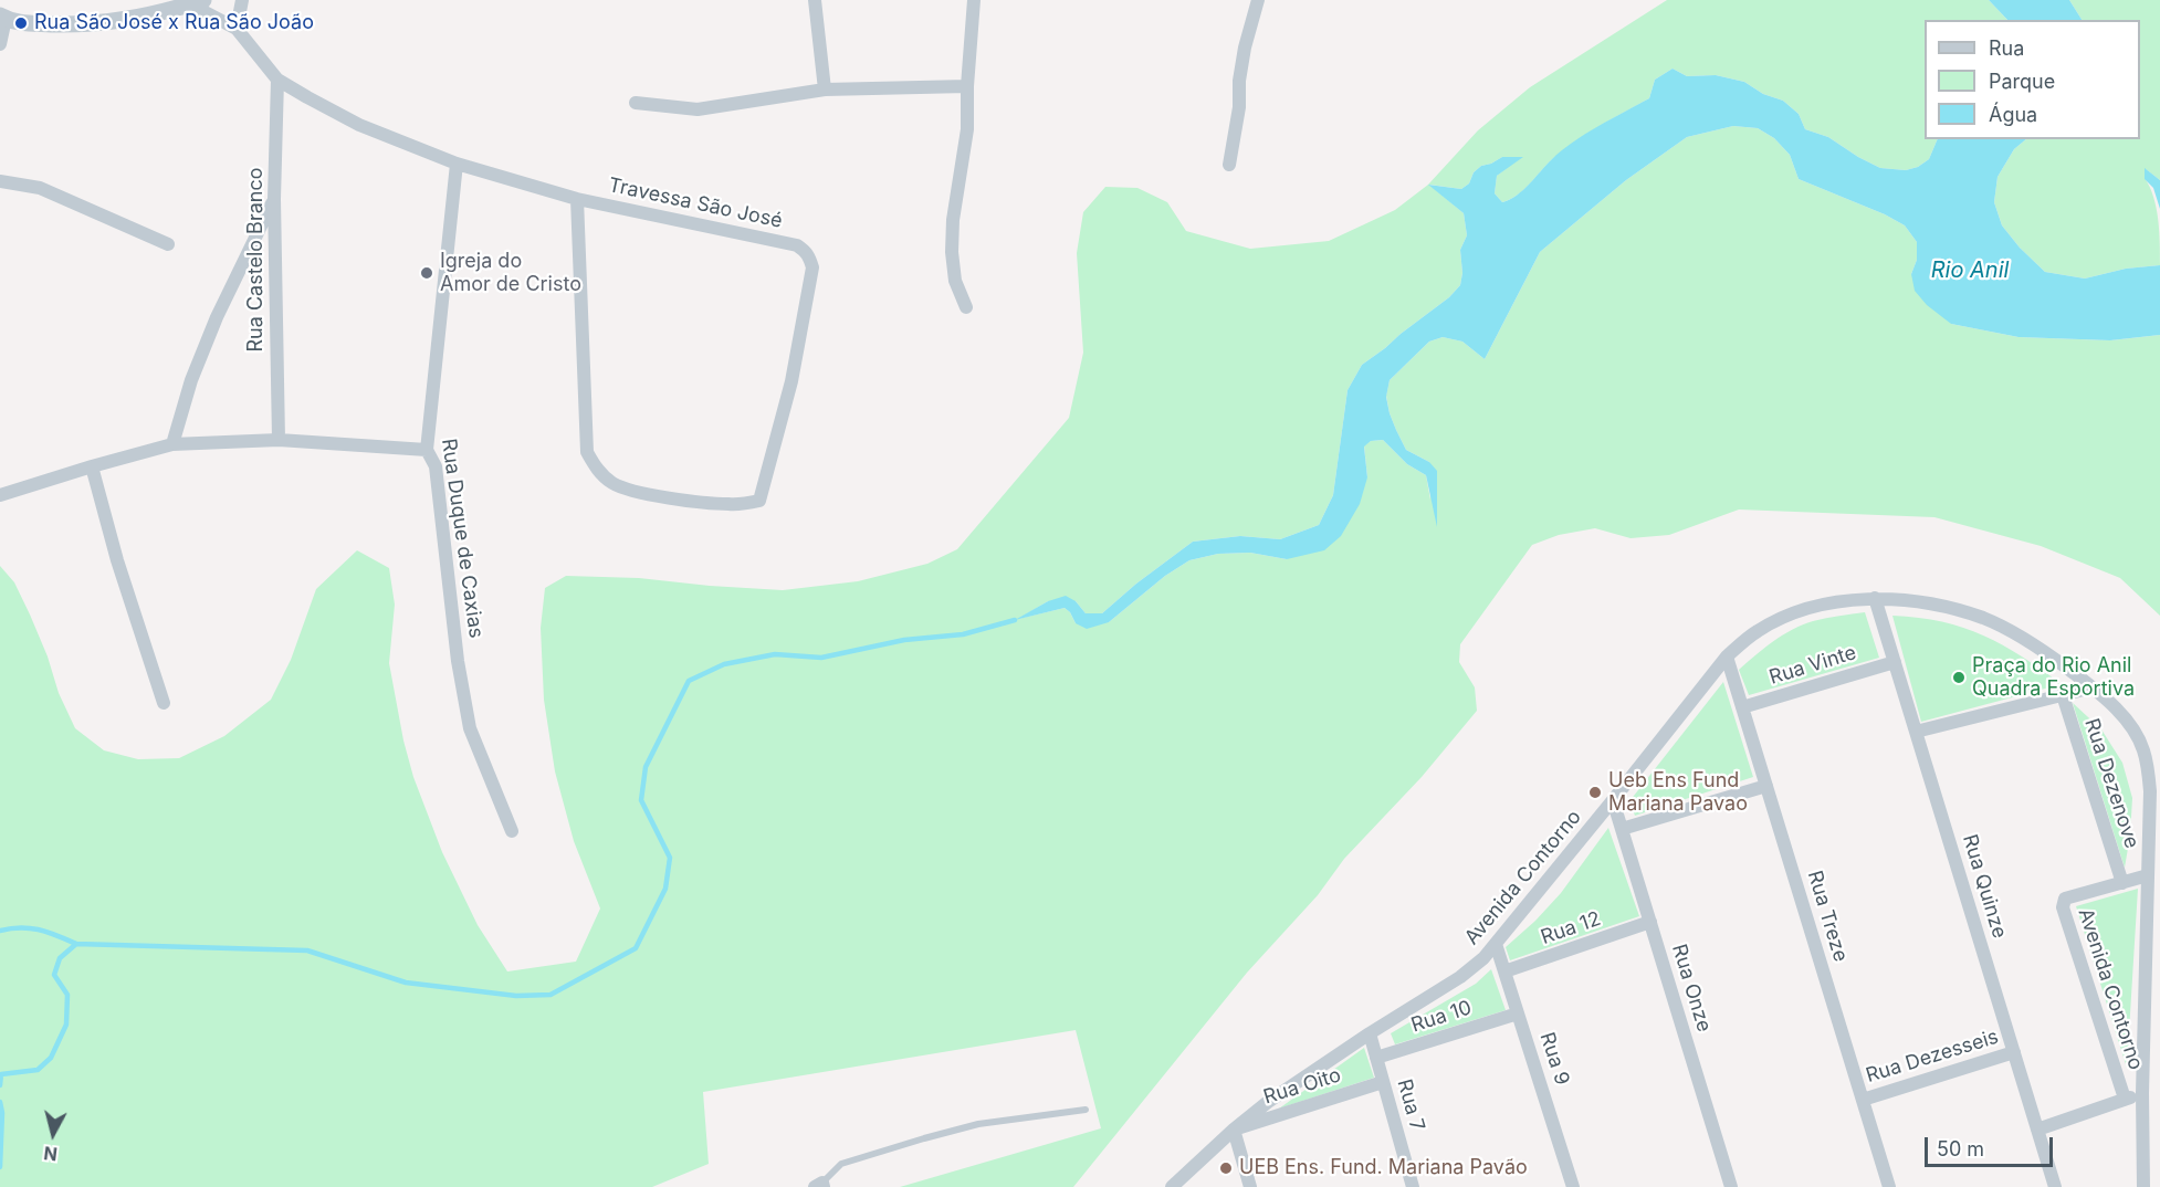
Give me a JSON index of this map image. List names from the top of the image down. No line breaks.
{"streets":{"street":["Travessa São José","Rua Castelo Branco","Rua Duque de Caxias","Rua Vinte","Rua Dezenove","Avenida Contorno","Rua Quinze","Rua Treze","Rua 12","Rua Onze","Rua 10","Rua Dezesseis","Rua 9","Rua Oito","Rua 7"]},"crossings":[["Travessa São José","Rua Castelo Branco"],["Travessa São José","Rua Duque de Caxias"],["Rua Vinte","Rua Quinze"],["Rua Vinte","Rua Treze"],["Rua Dezenove","Avenida Contorno"],["Avenida Contorno","Rua Quinze"],["Avenida Contorno","Rua Treze"],["Avenida Contorno","Rua Onze"],["Avenida Contorno","Rua 9"],["Avenida Contorno","Rua Oito"],["Avenida Contorno","Rua 7"],["Rua Quinze","Rua Dezesseis"],["Rua Treze","Rua Dezesseis"],["Rua 12","Rua Onze"],["Rua 12","Rua 9"],["Rua 10","Rua 9"],["Rua 10","Rua 7"],["Rua Oito","Rua 7"]],"water":["Rio Anil"],"places":["Rua São José x Rua São João","Igreja do Amor de Cristo","Praça do Rio Anil Quadra Esportiva","Ueb Ens Fund Mariana Pavao","UEB Ens. Fund. Mariana Pavão"],"legend":["Rua","Parque","Água"],"scale_bar":"50 m","north":"bottom"}
